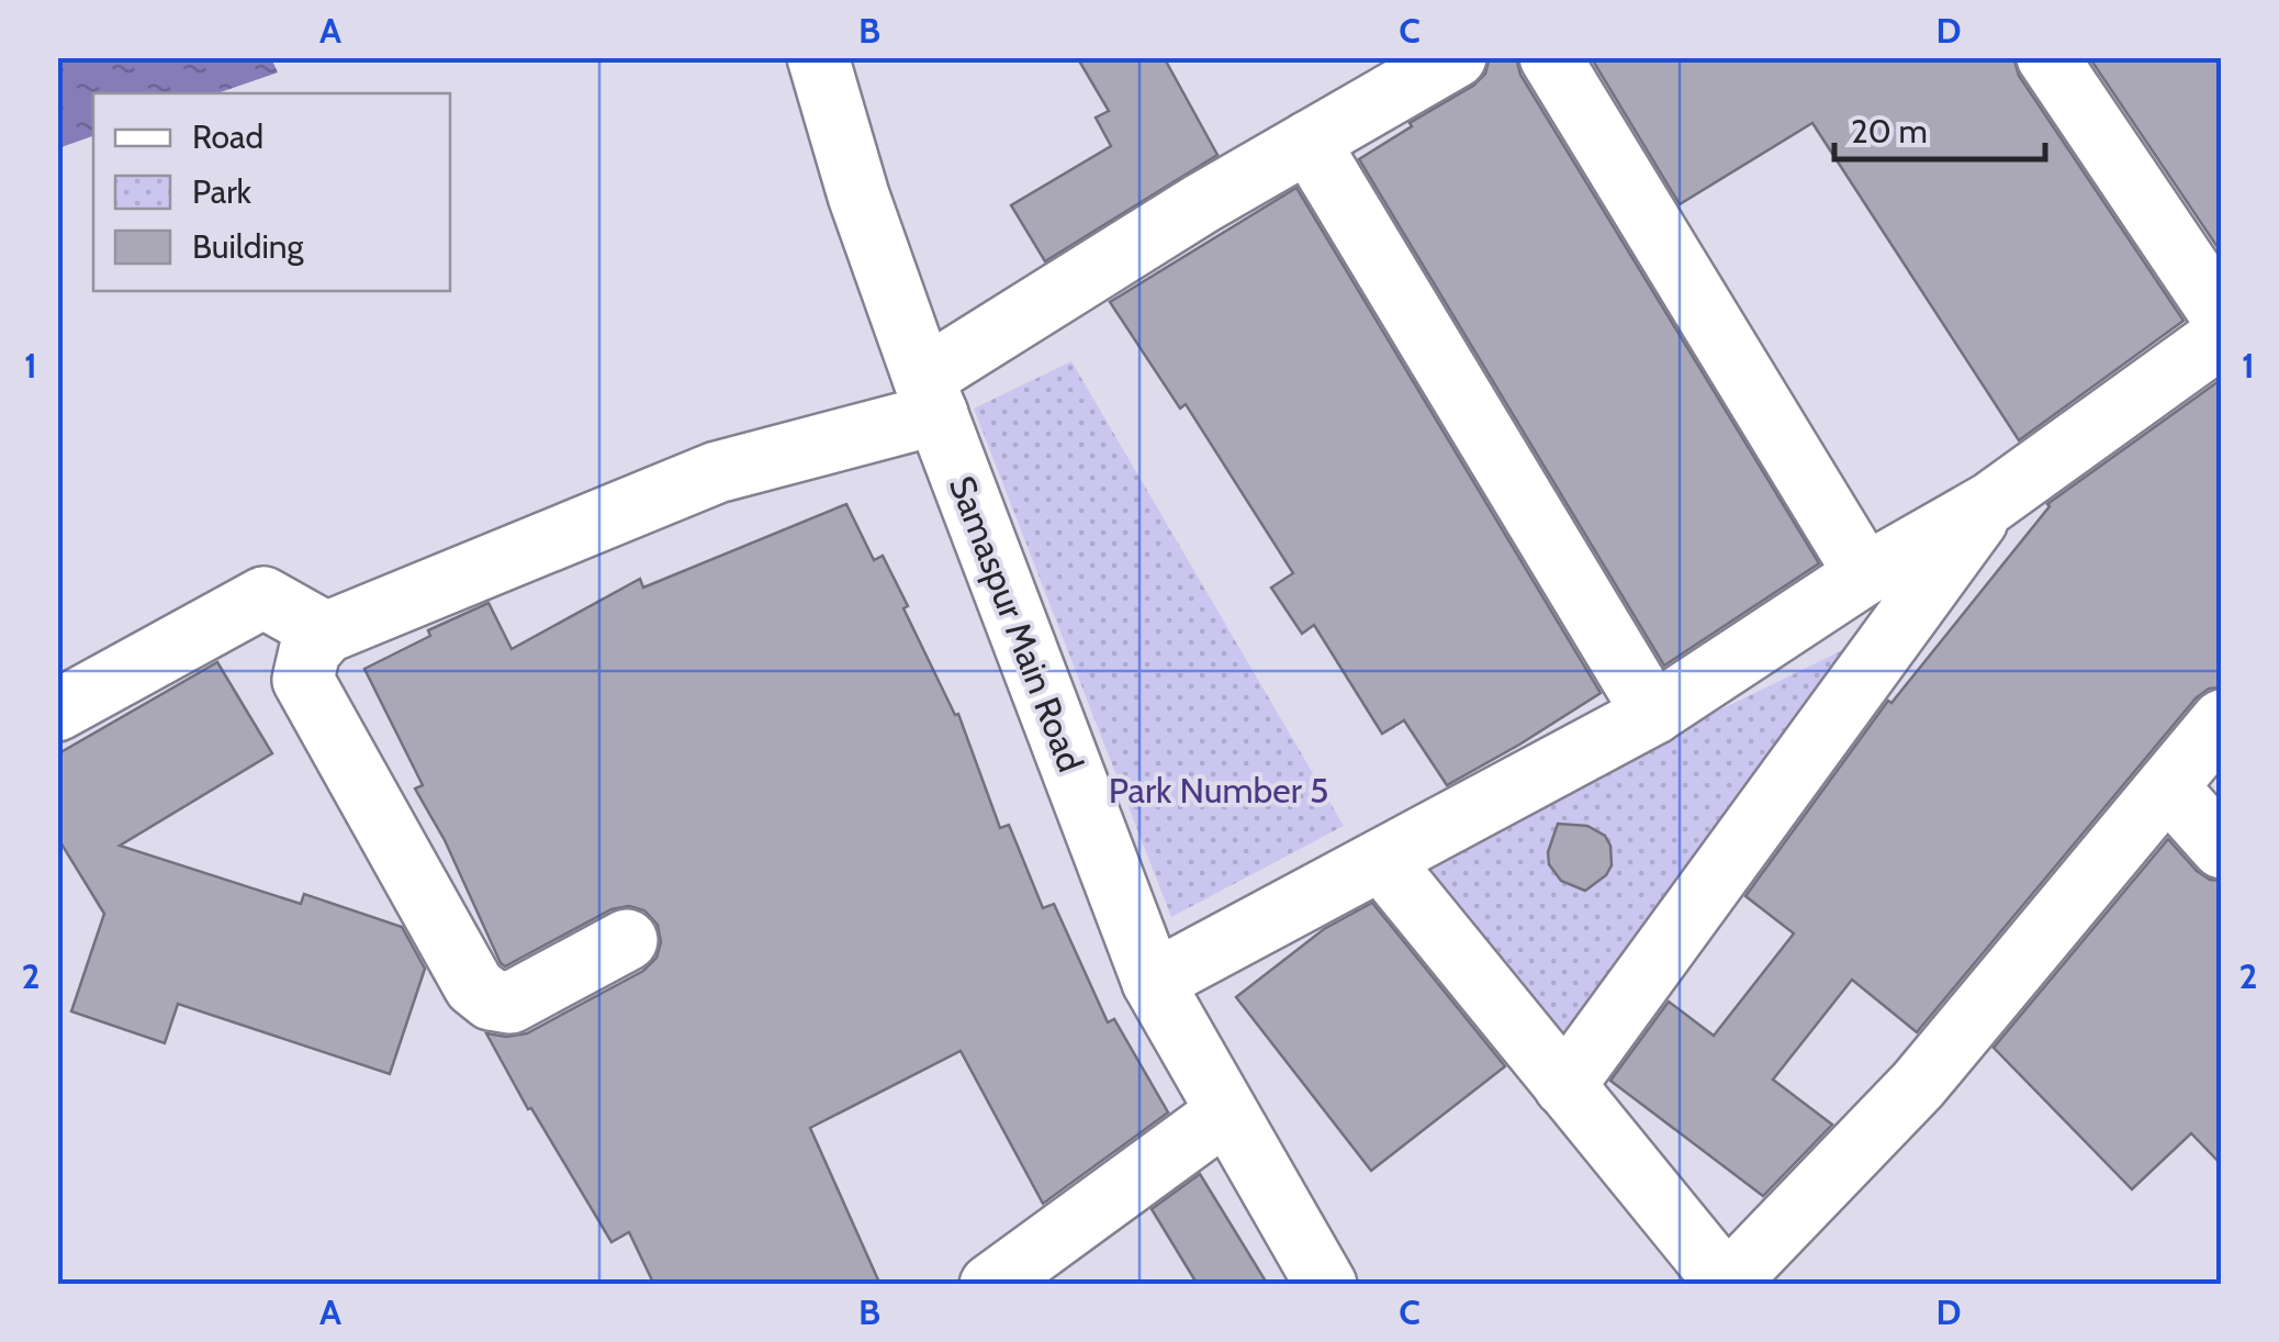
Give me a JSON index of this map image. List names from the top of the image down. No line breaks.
{"streets":{"street":["Samaspur Main Road"]},"parks":["Park Number 5"],"legend":["Road","Park","Building"],"scale_bar":"20 m","grid":{"columns":["A","B","C","D"],"rows":["1","2"]}}
